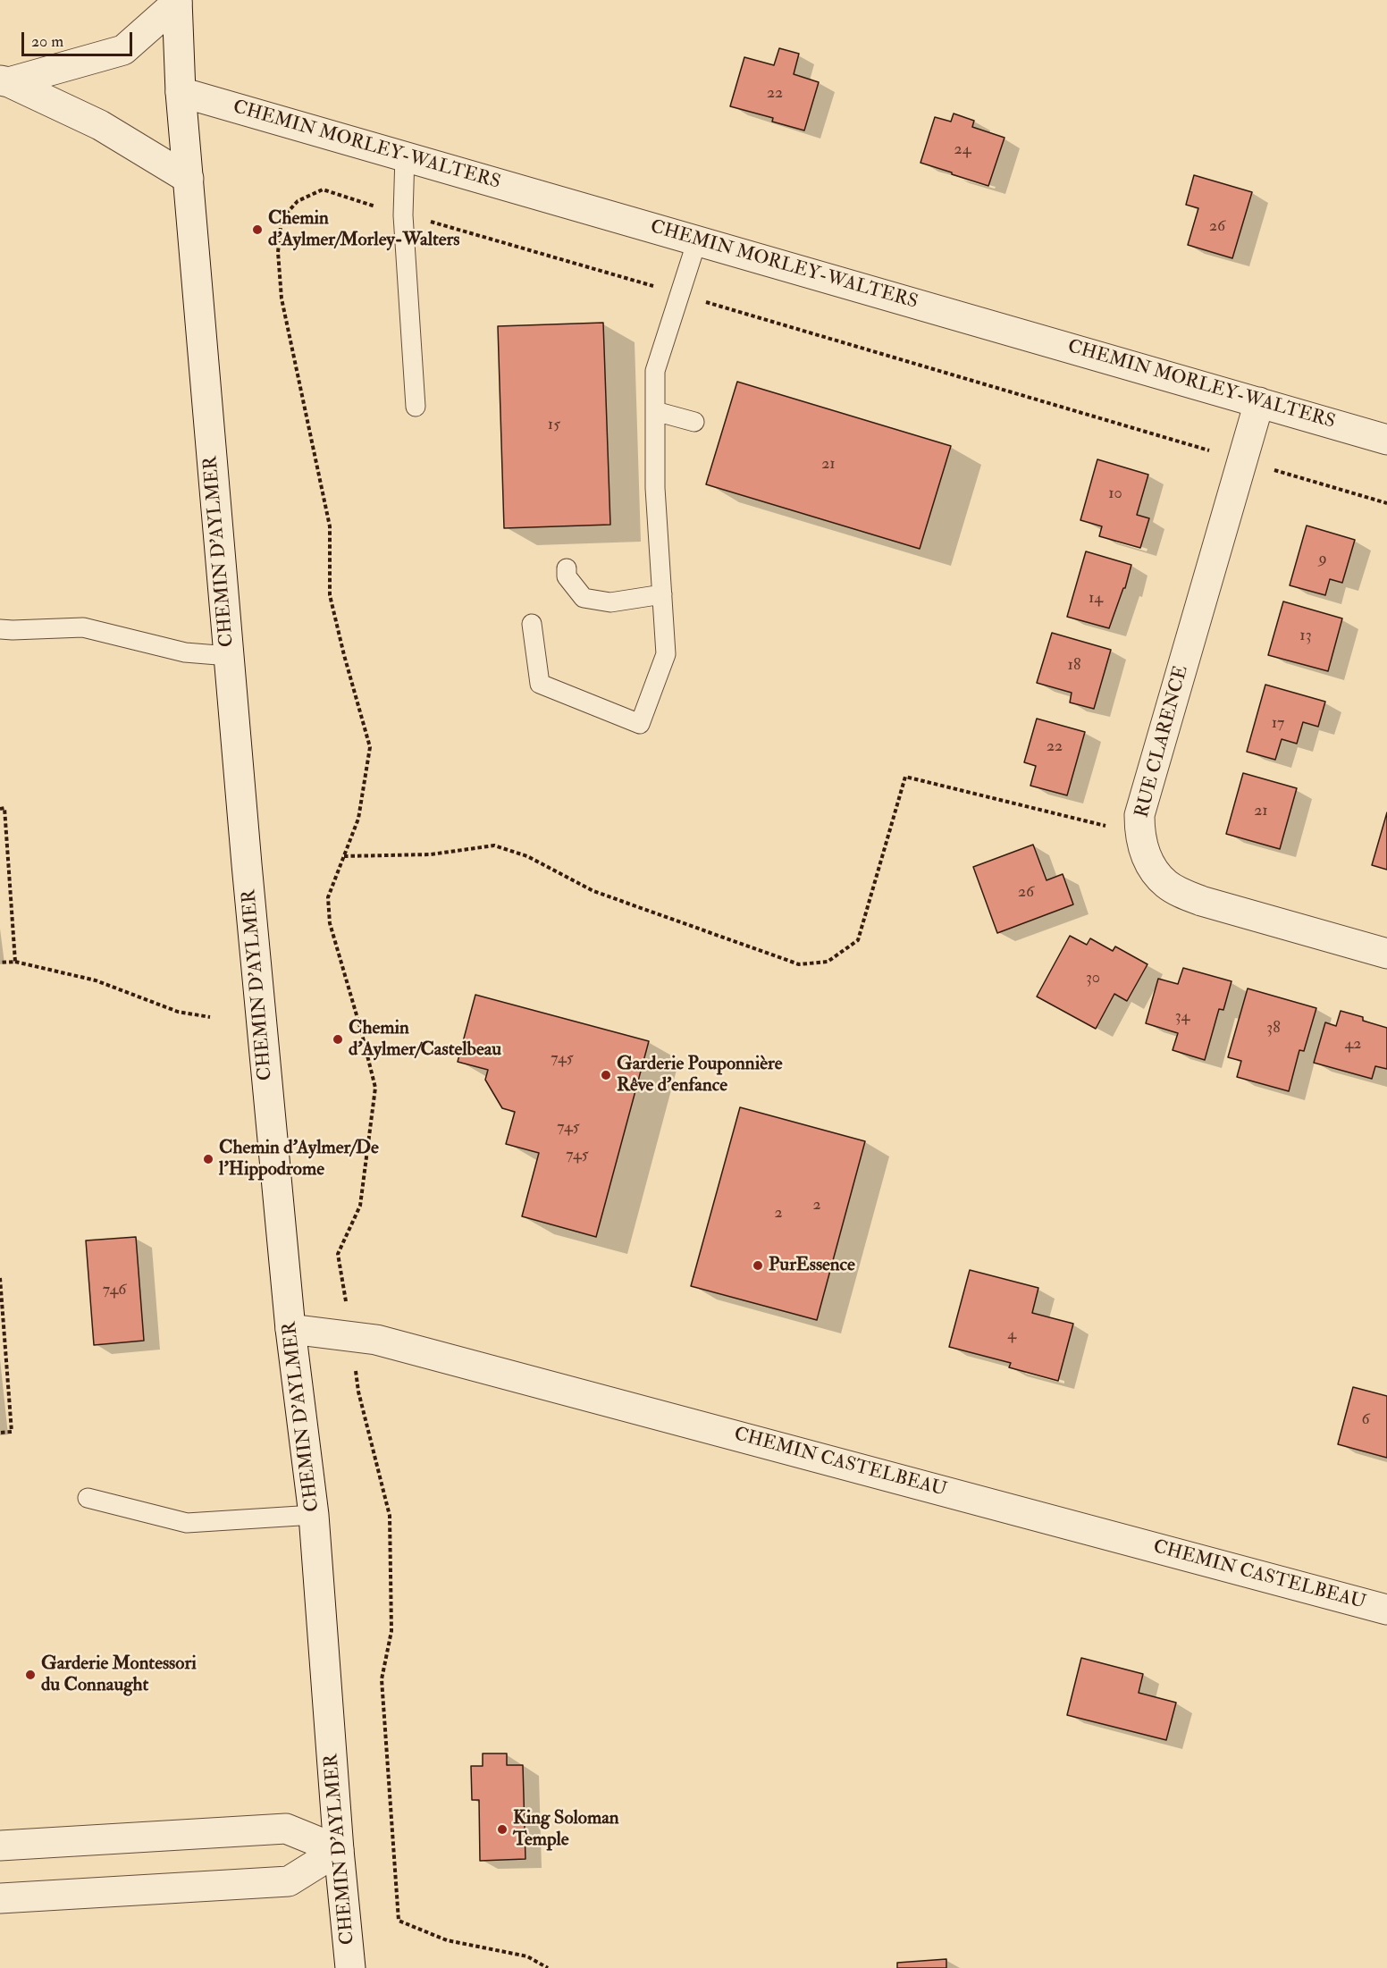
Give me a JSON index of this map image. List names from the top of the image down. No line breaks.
{"streets":{"street":["CHEMIN MORLEY-WALTERS","CHEMIN D'AYLMER","RUE CLARENCE","CHEMIN CASTELBEAU"]},"crossings":[["CHEMIN MORLEY-WALTERS","CHEMIN D'AYLMER"],["CHEMIN MORLEY-WALTERS","RUE CLARENCE"],["CHEMIN D'AYLMER","CHEMIN CASTELBEAU"]],"places":["Chemin d'Aylmer/Morley-Walters","Chemin d'Aylmer/Castelbeau","Garderie Pouponnière Rêve d'enfance","Chemin d'Aylmer/De l'Hippodrome","PurEssence","Garderie Montessori du Connaught","King Soloman Temple"],"house_numbers":["22","24","26","15","21","10","9","14","13","18","17","22","21","26","30","34","38","42","745","745","745","2","2","746","4","6"],"scale_bar":"20 m"}
